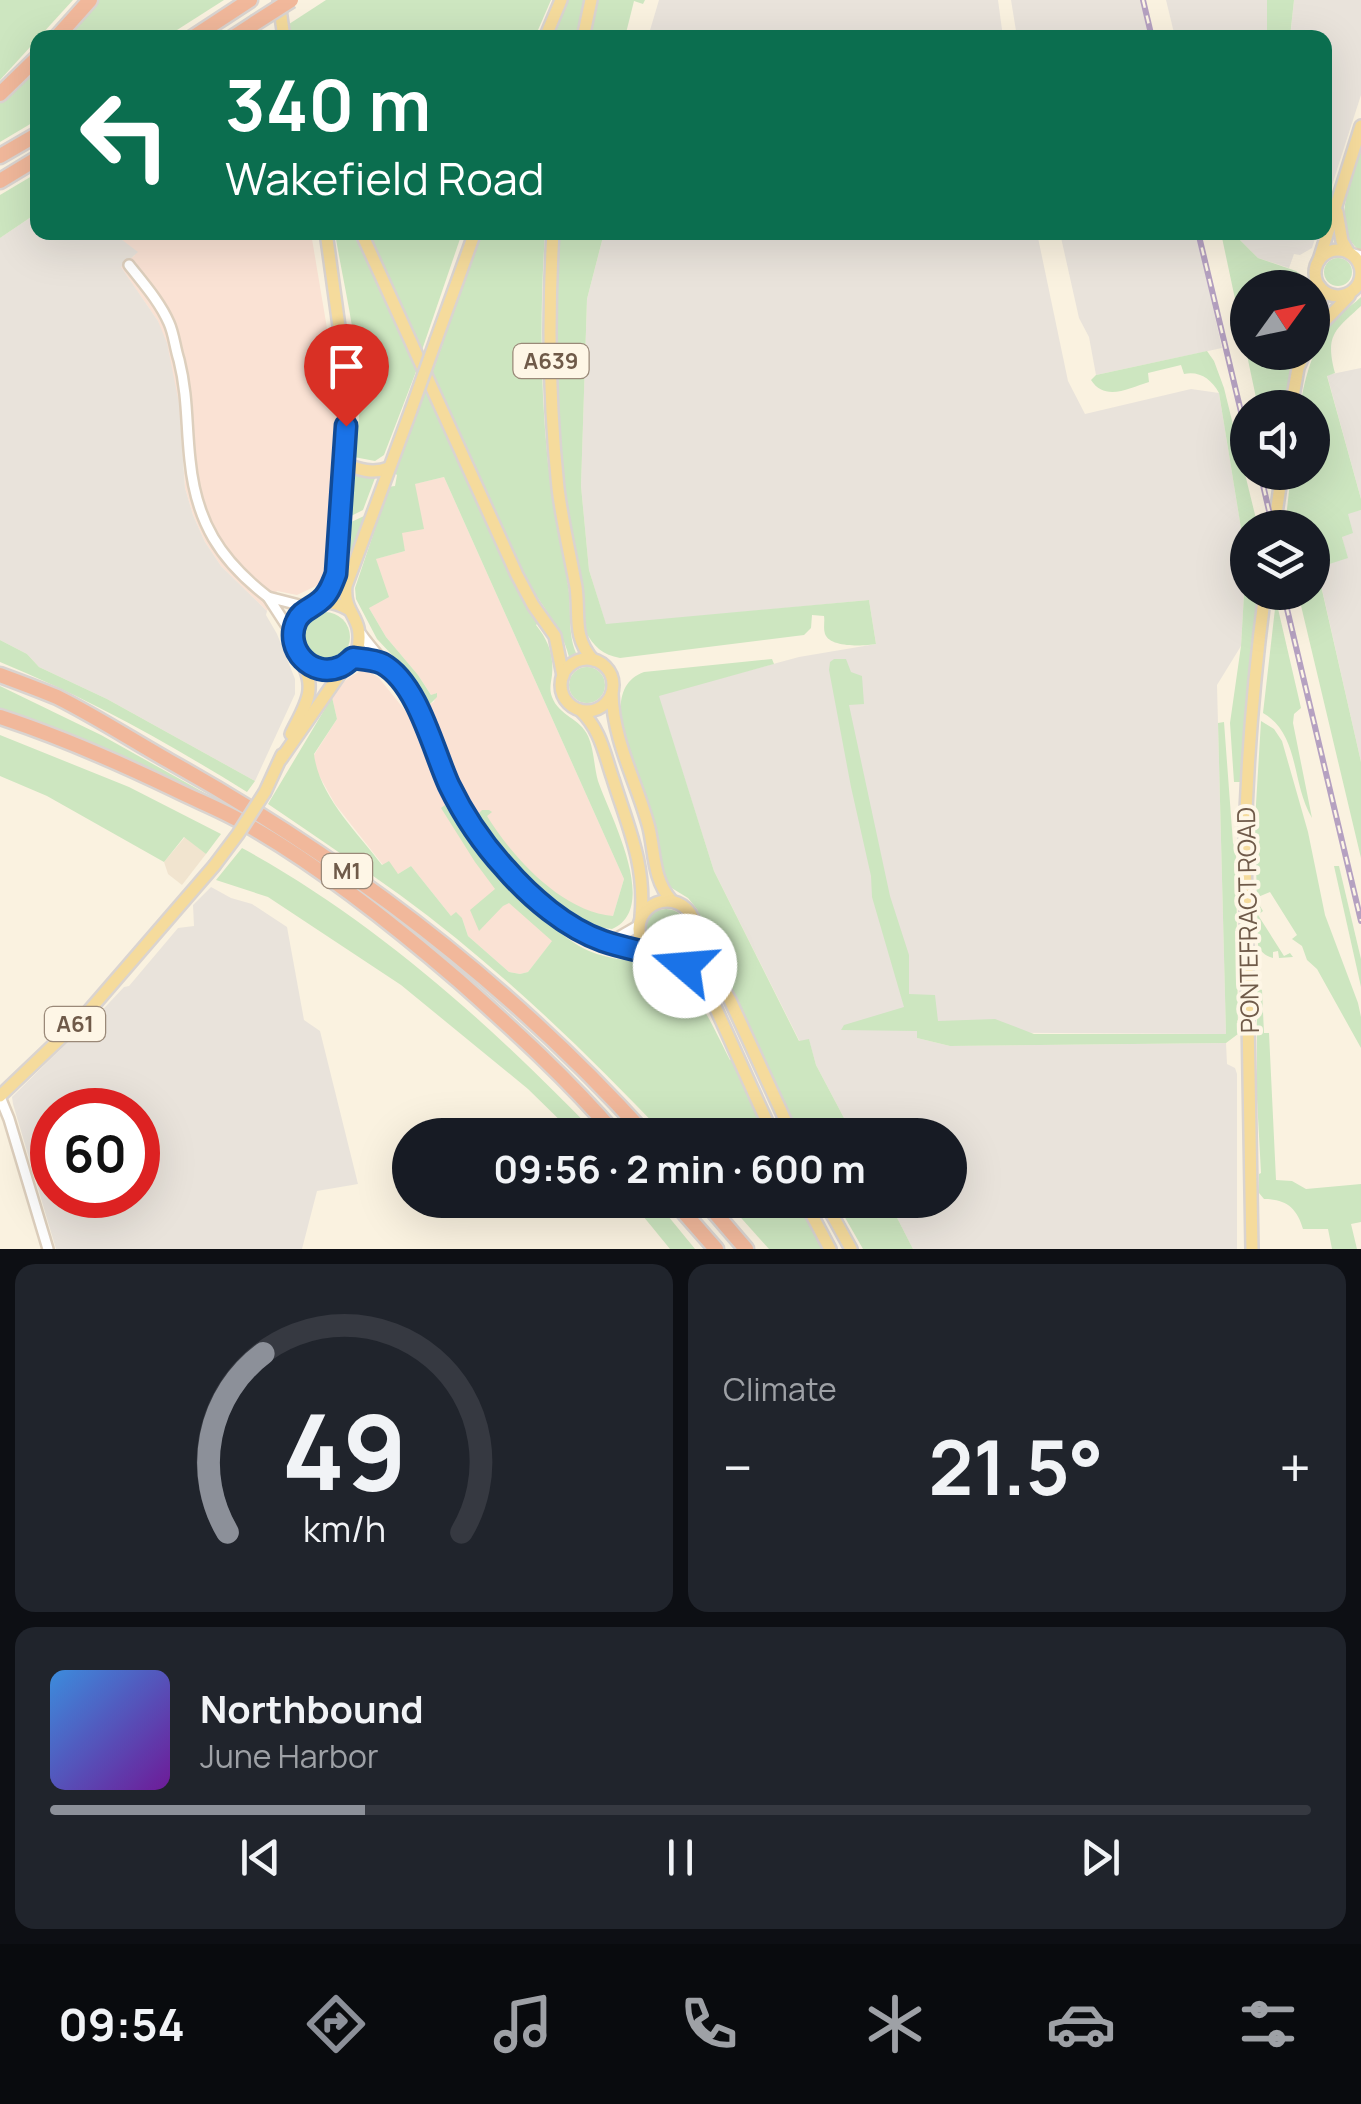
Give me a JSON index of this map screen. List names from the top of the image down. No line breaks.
{"streets":{"highway":["M1"],"main road":["A639","PONTEFRACT ROAD","A61"]},"north":"top right","page":{"turn":["340 m","Wakefield Road"],"limit":"60","trip":"09:56 · 2 min · 600 m","tile":"Climate","heat":["−","21.5°","+"],"song":["Northbound","June Harbor"],"tabs":"09:54","gauge":["49","km/h"]}}
